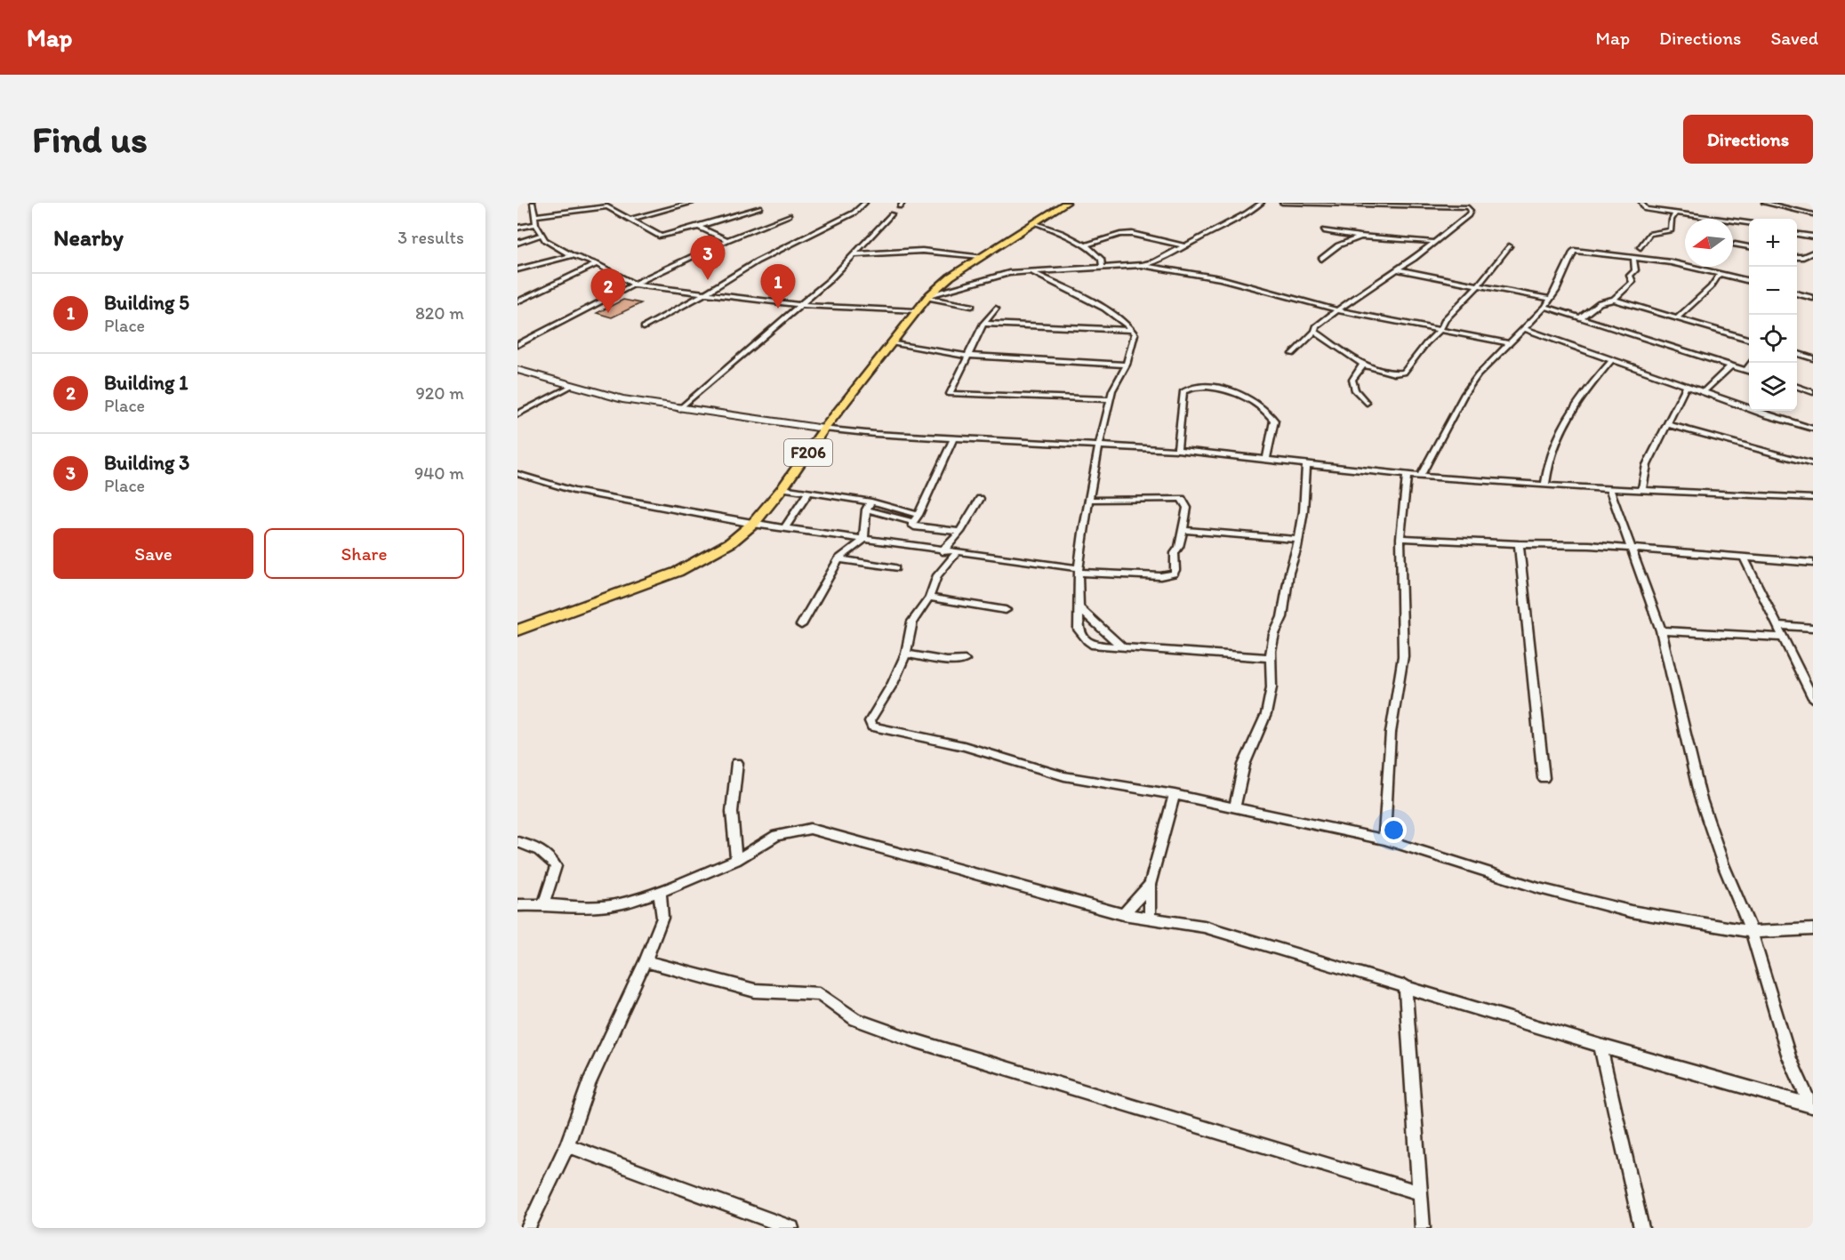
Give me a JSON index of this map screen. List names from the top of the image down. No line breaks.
{"streets":{"main road":["F206"]},"north":"left","page":{"header":"Map","nav":["Map","Directions","Saved"],"buttons":["Directions",["Save","Share"]],"title":"Find us","heading":["Nearby","3 results"],"map_buttons":["+","−"],"pins":["3","1","2"],"list":[{"mark":"1","name":"Building 5","note":"Place","value":"820 m"},{"mark":"2","name":"Building 1","note":"Place","value":"920 m"},{"mark":"3","name":"Building 3","note":"Place","value":"940 m"}]}}
